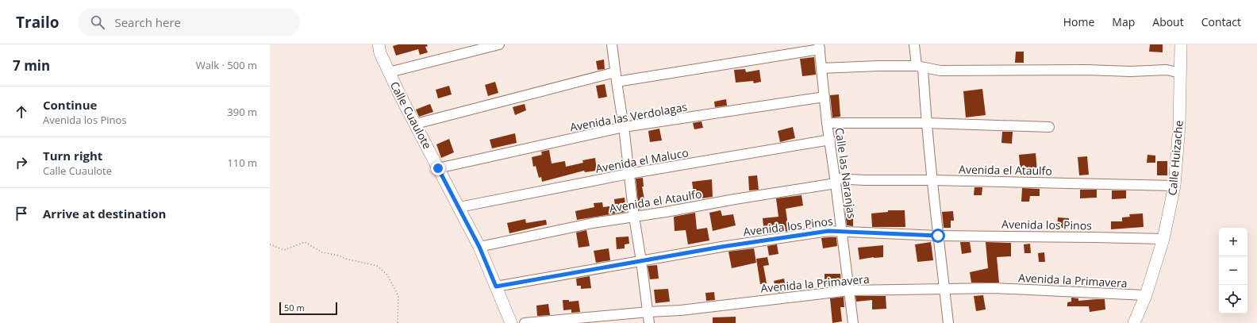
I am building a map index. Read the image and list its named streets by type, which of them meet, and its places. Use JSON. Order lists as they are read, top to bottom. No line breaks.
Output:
{"streets":{"street":["Calle Cuaulote","Avenida las Verdolagas","Calle Huizache","Avenida el Maluco","Avenida el Ataulfo","Calle las Naranjas","Avenida los Pinos","Avenida la Primavera"]},"crossings":[["Calle Cuaulote","Avenida las Verdolagas"],["Calle Cuaulote","Avenida el Maluco"],["Calle Cuaulote","Avenida el Ataulfo"],["Calle Cuaulote","Avenida los Pinos"],["Avenida las Verdolagas","Calle las Naranjas"],["Calle Huizache","Avenida el Ataulfo"],["Calle Huizache","Avenida los Pinos"],["Calle Huizache","Avenida la Primavera"],["Avenida el Maluco","Calle las Naranjas"],["Avenida el Ataulfo","Calle las Naranjas"],["Calle las Naranjas","Avenida los Pinos"],["Calle las Naranjas","Avenida la Primavera"]],"scale_bar":"50 m","page":{"header":"Trailo","search":"Search here","nav":["Home","Map","About","Contact"],"heading":["7 min","Walk · 500 m"],"list":[["Continue","Avenida los Pinos","390 m"],["Turn right","Calle Cuaulote","110 m"],"Arrive at destination"],"map_buttons":["+","−"],"scale":"50 m"}}
